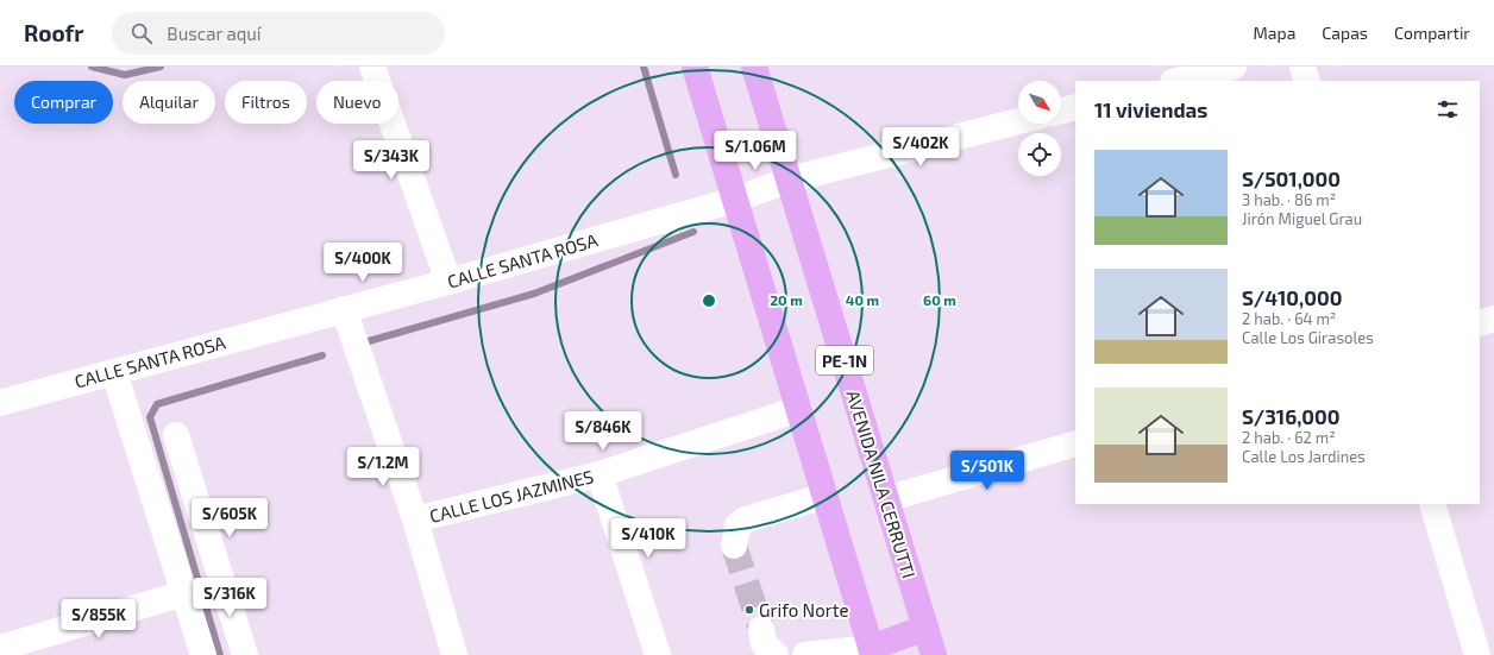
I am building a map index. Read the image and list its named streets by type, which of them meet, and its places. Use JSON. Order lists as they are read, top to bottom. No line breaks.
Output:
{"streets":{"highway":["PE-1N","AVENIDA NILA CERRUTTI"],"street":["CALLE SANTA ROSA","CALLE LOS JAZMINES"]},"crossings":[["CALLE SANTA ROSA","PE-1N"],["CALLE SANTA ROSA","AVENIDA NILA CERRUTTI"],["PE-1N","CALLE LOS JAZMINES"]],"places":["Grifo Norte"],"north":"bottom right","page":{"header":"Roofr","search":"Buscar aquí","nav":["Mapa","Capas","Compartir"],"chip":["Comprar","Alquilar","Filtros","Nuevo"],"heading":"11 viviendas","price":["S/402K","S/1.06M","S/343K","S/400K","S/846K","S/1.2M","S/501K","S/605K","S/410K","S/316K","S/855K"],"list":[{"name":"S/501,000","note":"3 hab. · 86 m² · Jirón Miguel Grau"},{"name":"S/410,000","note":"2 hab. · 64 m² · Calle Los Girasoles"},{"name":"S/316,000","note":"2 hab. · 62 m² · Calle Los Jardines"}]},"rings":["20 m","40 m","60 m"]}
